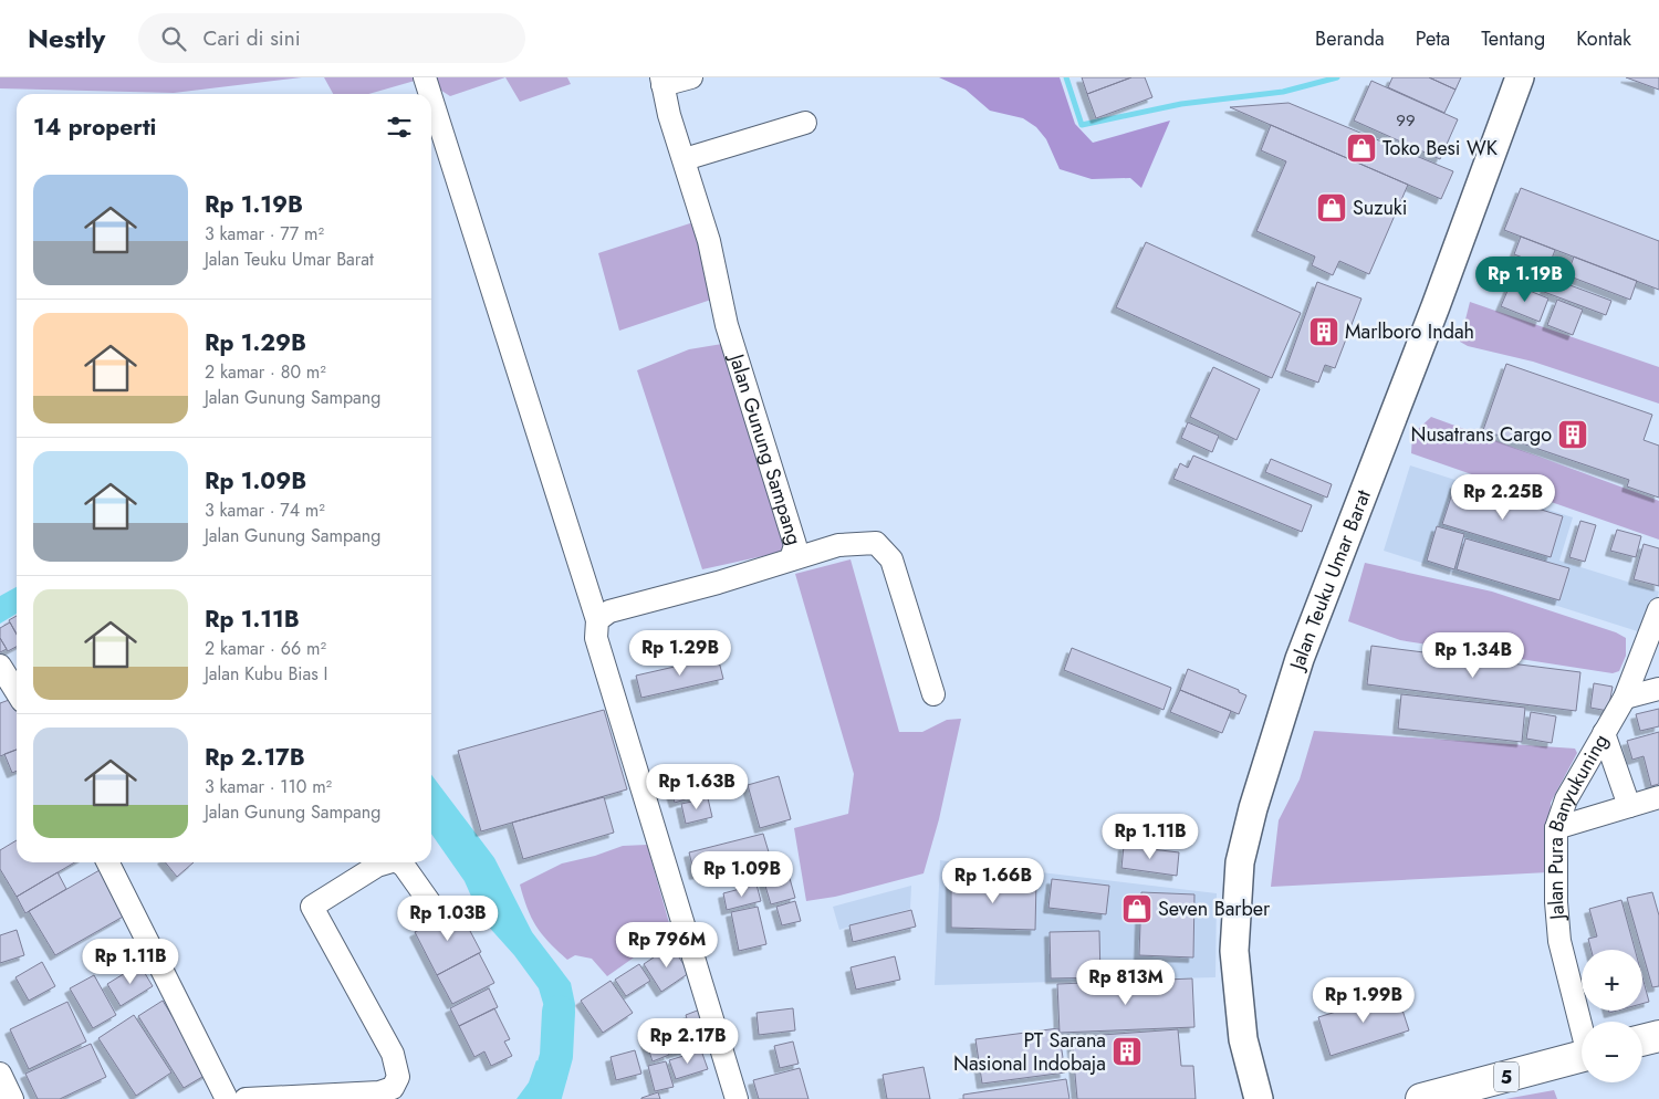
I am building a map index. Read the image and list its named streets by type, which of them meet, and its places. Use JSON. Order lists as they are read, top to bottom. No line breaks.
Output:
{"streets":{"highway":["5"],"main road":["Jalan Teuku Umar Barat"],"street":["Jalan Gunung Sampang","Jalan Pura Banyukuning"]},"places":{"shop":["Toko Besi WK","Suzuki","Seven Barber"],"building":["Marlboro Indah","Nusatrans Cargo","PT Sarana Nasional Indobaja"]},"house_numbers":["99"],"page":{"header":"Nestly","search":"Cari di sini","nav":["Beranda","Peta","Tentang","Kontak"],"heading":"14 properti","list":[{"name":"Rp 1.19B","note":"3 kamar · 77 m² · Jalan Teuku Umar Barat"},{"name":"Rp 1.29B","note":"2 kamar · 80 m² · Jalan Gunung Sampang"},{"name":"Rp 1.09B","note":"3 kamar · 74 m² · Jalan Gunung Sampang"},{"name":"Rp 1.11B","note":"2 kamar · 66 m² · Jalan Kubu Bias I"},{"name":"Rp 2.17B","note":"3 kamar · 110 m² · Jalan Gunung Sampang"}],"price":["Rp 1.19B","Rp 2.25B","Rp 1.29B","Rp 1.34B","Rp 1.63B","Rp 1.11B","Rp 1.09B","Rp 1.66B","Rp 1.03B","Rp 796M","Rp 1.11B","Rp 813M","Rp 1.99B","Rp 2.17B"],"map_buttons":["+","−"]}}
